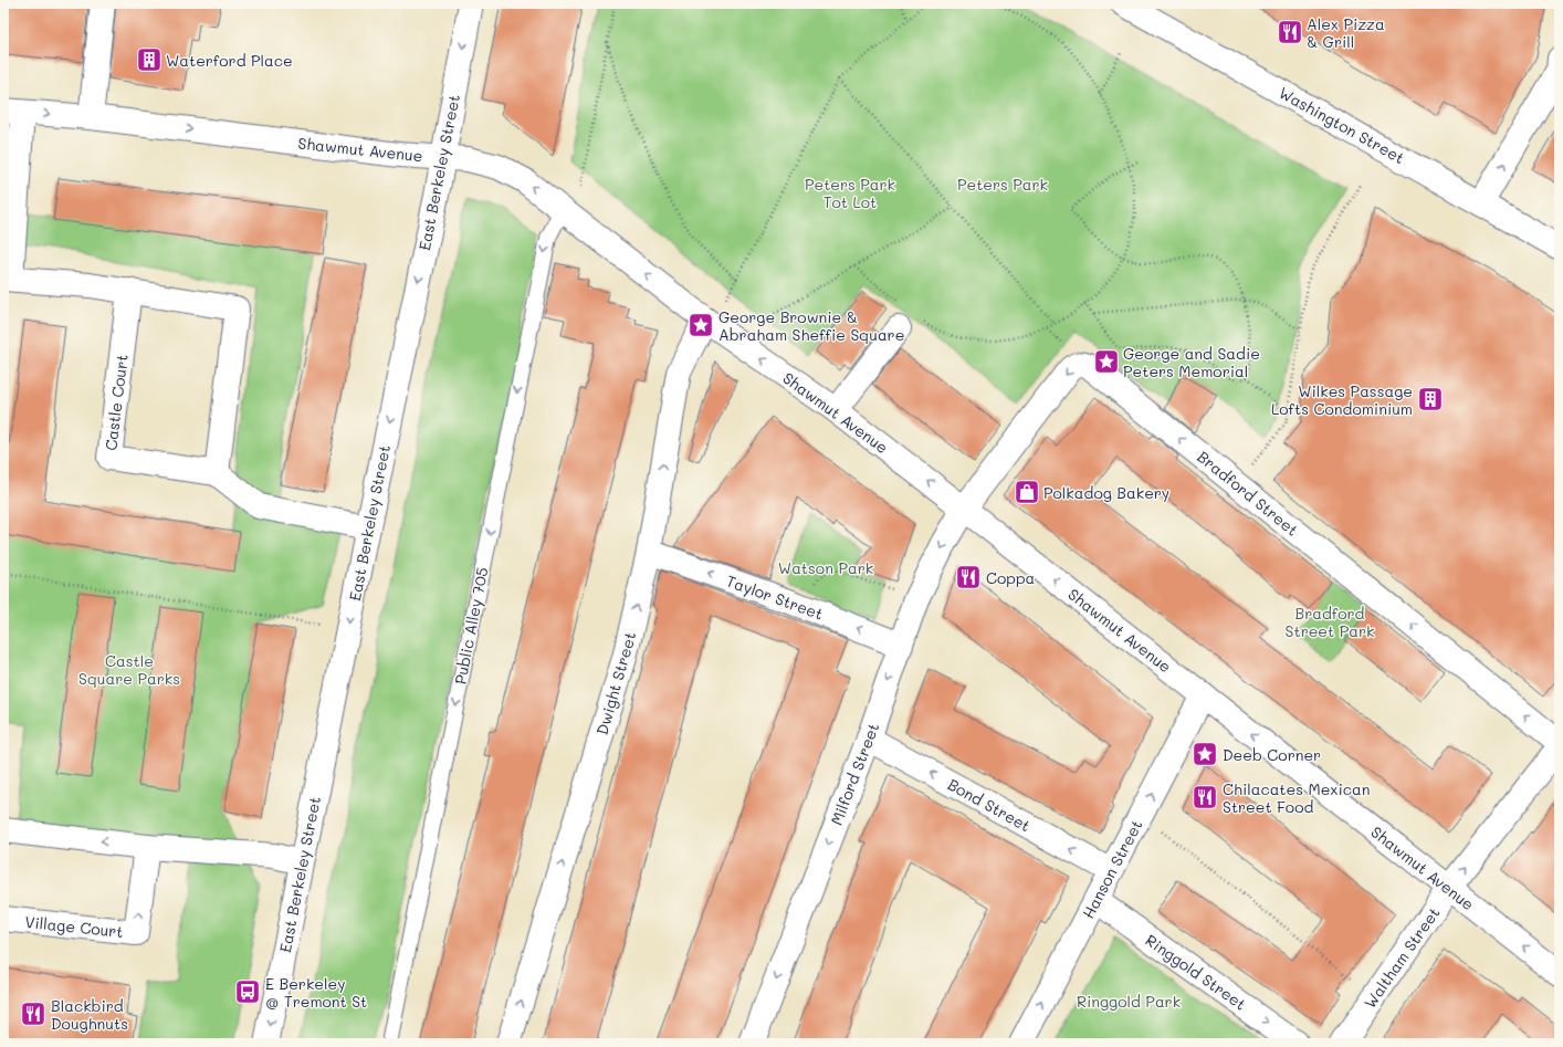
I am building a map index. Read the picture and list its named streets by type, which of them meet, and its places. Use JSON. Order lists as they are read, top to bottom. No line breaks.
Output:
{"streets":{"street":["Washington Street","Shawmut Avenue","East Berkeley Street","Castle Court","Bradford Street","Taylor Street","Dwight Street","Milford Street","Bond Street","Hanson Street","Village Court","Waltham Street","Ringgold Street"],"lane":["Public Alley 705"]},"crossings":[["Shawmut Avenue","East Berkeley Street"],["Shawmut Avenue","Bradford Street"],["Shawmut Avenue","Public Alley 705"],["Shawmut Avenue","Dwight Street"],["Shawmut Avenue","Milford Street"],["Shawmut Avenue","Hanson Street"],["Shawmut Avenue","Waltham Street"],["Bradford Street","Milford Street"],["Bradford Street","Waltham Street"],["Taylor Street","Dwight Street"],["Taylor Street","Milford Street"],["Milford Street","Bond Street"],["Bond Street","Hanson Street"],["Hanson Street","Ringgold Street"]],"one_way":["East Berkeley Street","Bradford Street","Taylor Street","Public Alley 705","Dwight Street","Milford Street","Bond Street","Hanson Street","Waltham Street","Ringgold Street"],"parks":["Peters Park Tot Lot","Peters Park","Watson Park","Bradford Street Park","Castle Square Parks","Ringgold Park"],"places":{"restaurant":["Alex Pizza & Grill","Coppa","Chilacates Mexican Street Food","Blackbird Doughnuts"],"building":["Waterford Place","Wilkes Passage Lofts Condominium"],"place":["George Brownie & Abraham Sheffie Square","George and Sadie Peters Memorial","Deeb Corner"],"shop":["Polkadog Bakery"],"bus stop":["E Berkeley @ Tremont St"]}}
